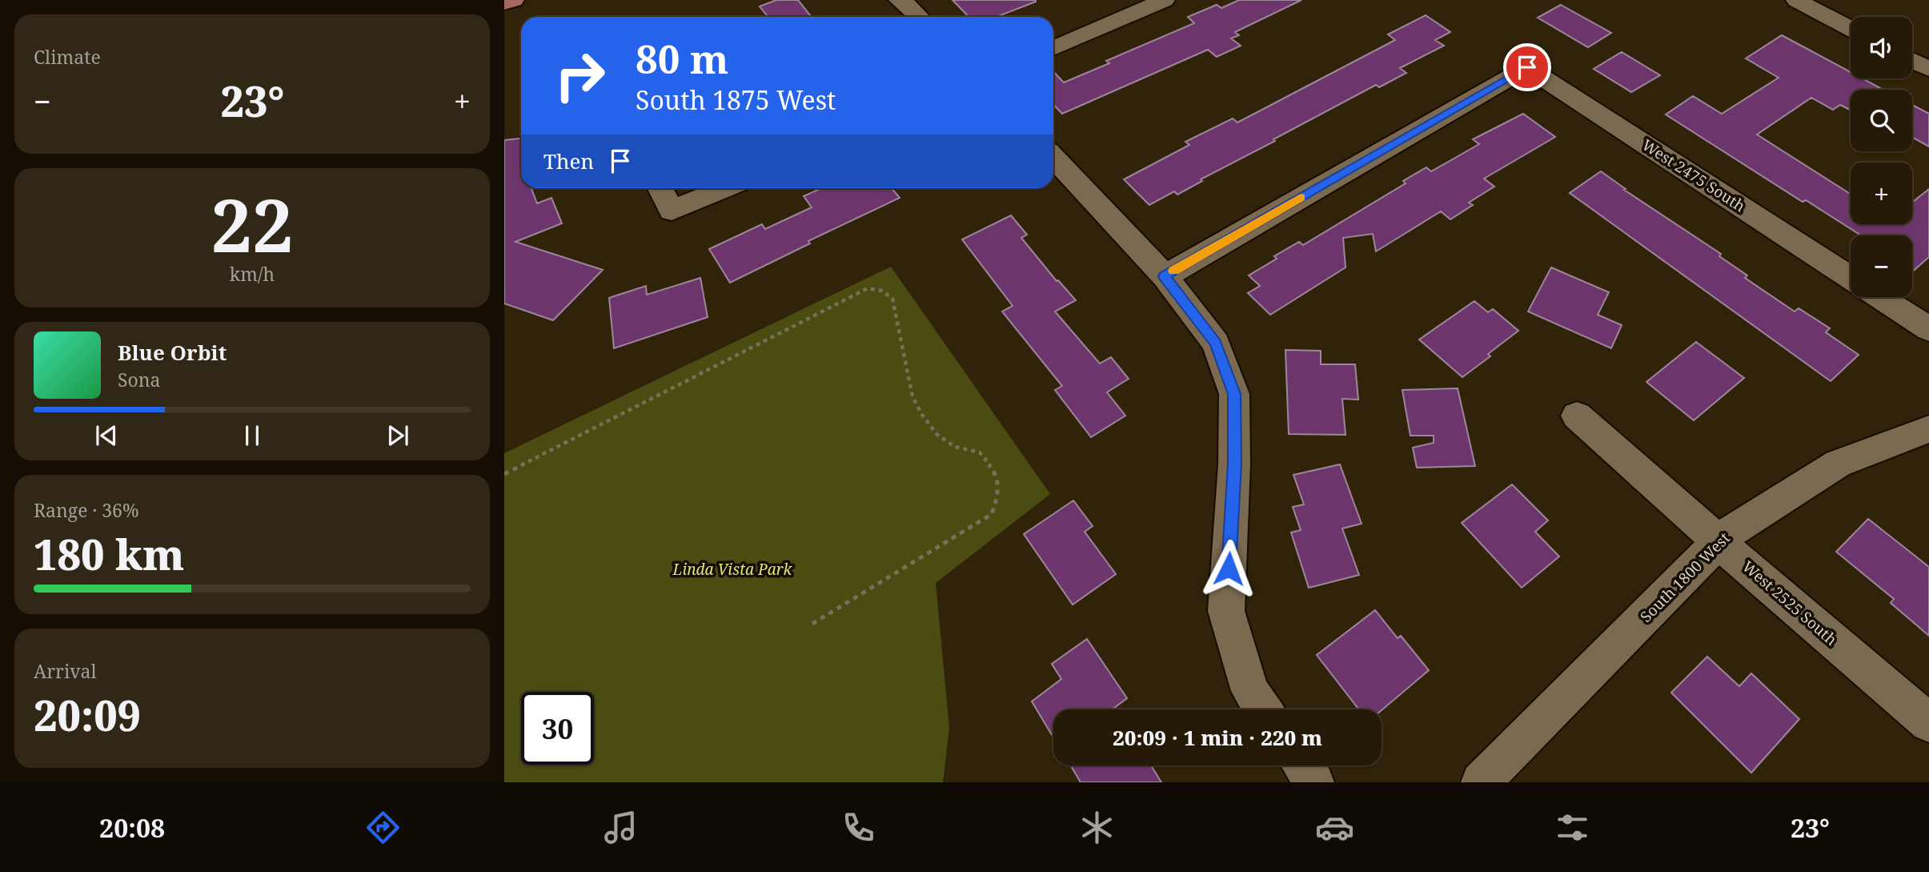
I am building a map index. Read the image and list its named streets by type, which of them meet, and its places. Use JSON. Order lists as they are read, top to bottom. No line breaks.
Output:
{"streets":{"street":["West 2475 South","South 1800 West","West 2525 South"]},"crossings":[["South 1800 West","West 2525 South"]],"parks":["Linda Vista Park"],"page":{"tile":["Climate",["22","km/h"],["Range · 36%","180 km"],["Arrival","20:09"]],"map_buttons":["+","−"],"turn":["80 m","South 1875 West"],"heat":["−","23°","+"],"then":"Then","song":["Blue Orbit","Sona"],"limit":"30","trip":"20:09 · 1 min · 220 m","tabs":["20:08","23°"]}}
